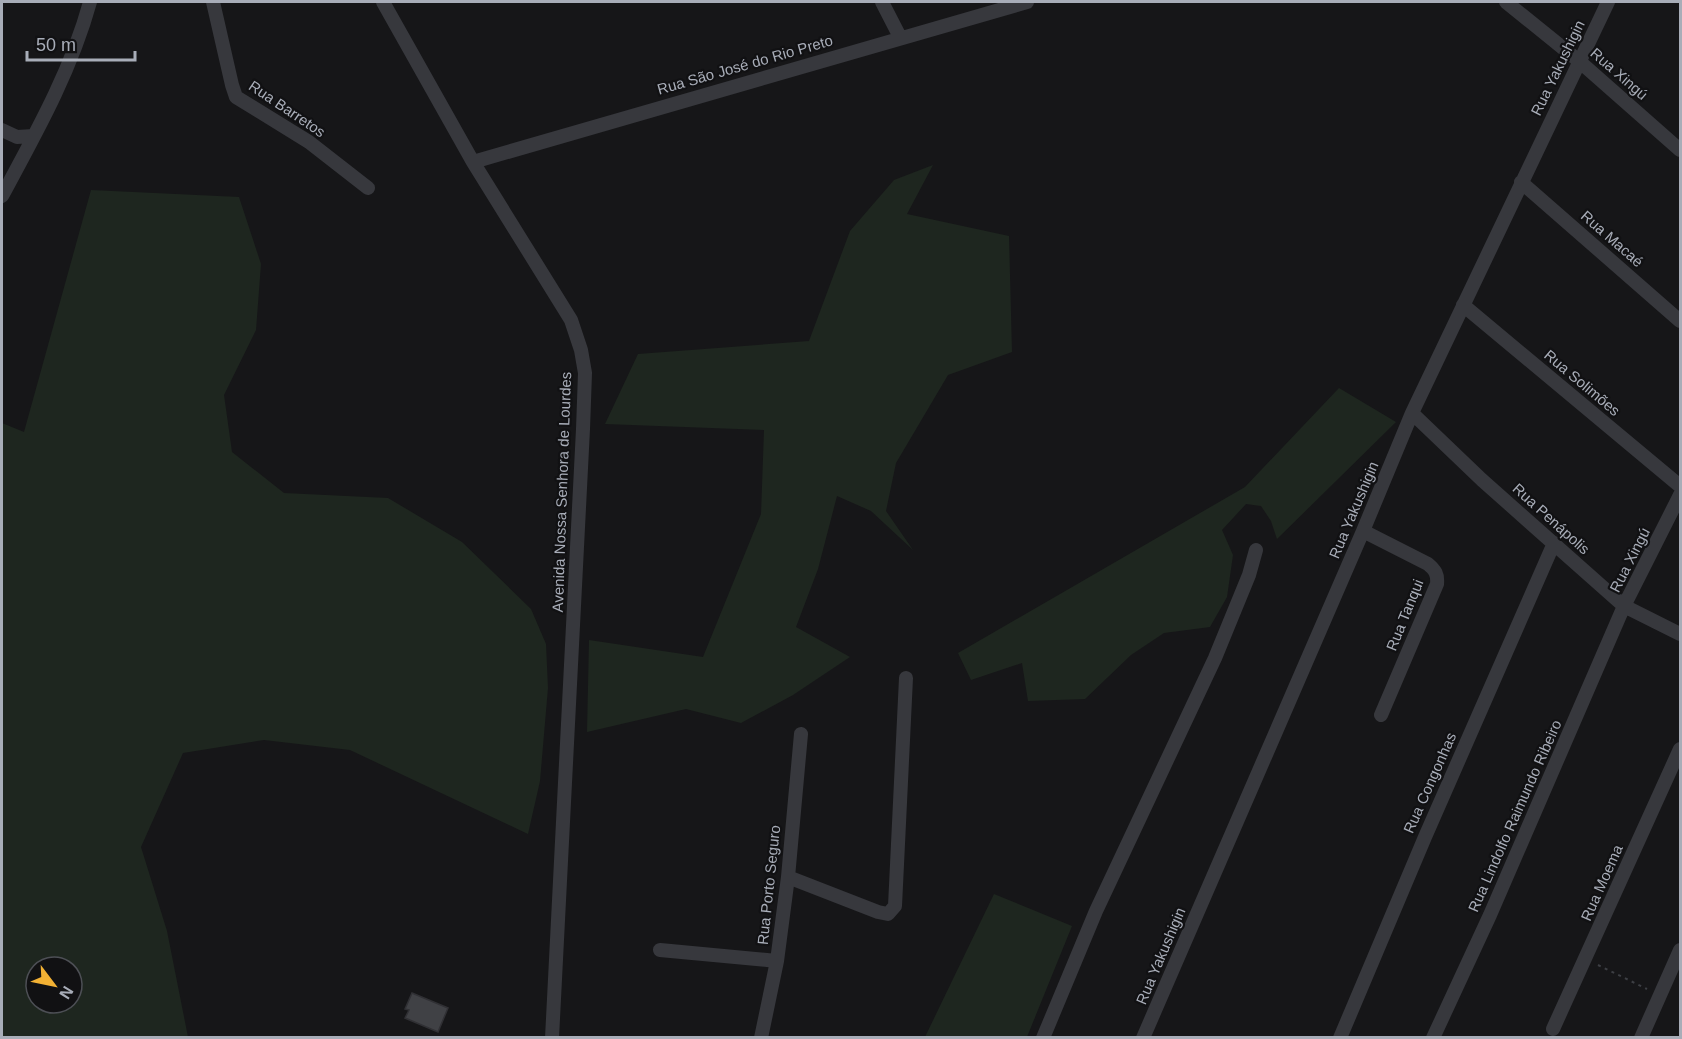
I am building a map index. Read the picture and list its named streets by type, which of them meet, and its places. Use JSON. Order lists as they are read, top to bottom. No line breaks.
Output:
{"streets":{"street":["Rua São José do Rio Preto","Rua Yakushigin","Rua Xingú","Rua Barretos","Rua Macaé","Rua Solimões","Avenida Nossa Senhora de Lourdes","Rua Penápolis","Rua Tanqui","Rua Congonhas","Rua Lindolfo Raimundo Ribeiro","Rua Moema","Rua Porto Seguro"]},"crossings":[["Rua São José do Rio Preto","Avenida Nossa Senhora de Lourdes"],["Rua Yakushigin","Rua Xingú"],["Rua Yakushigin","Rua Macaé"],["Rua Yakushigin","Rua Solimões"],["Rua Yakushigin","Rua Penápolis"],["Rua Yakushigin","Rua Tanqui"],["Rua Xingú","Rua Penápolis"],["Rua Xingú","Rua Lindolfo Raimundo Ribeiro"],["Rua Penápolis","Rua Congonhas"],["Rua Penápolis","Rua Lindolfo Raimundo Ribeiro"]],"scale_bar":"50 m","north":"bottom right"}
